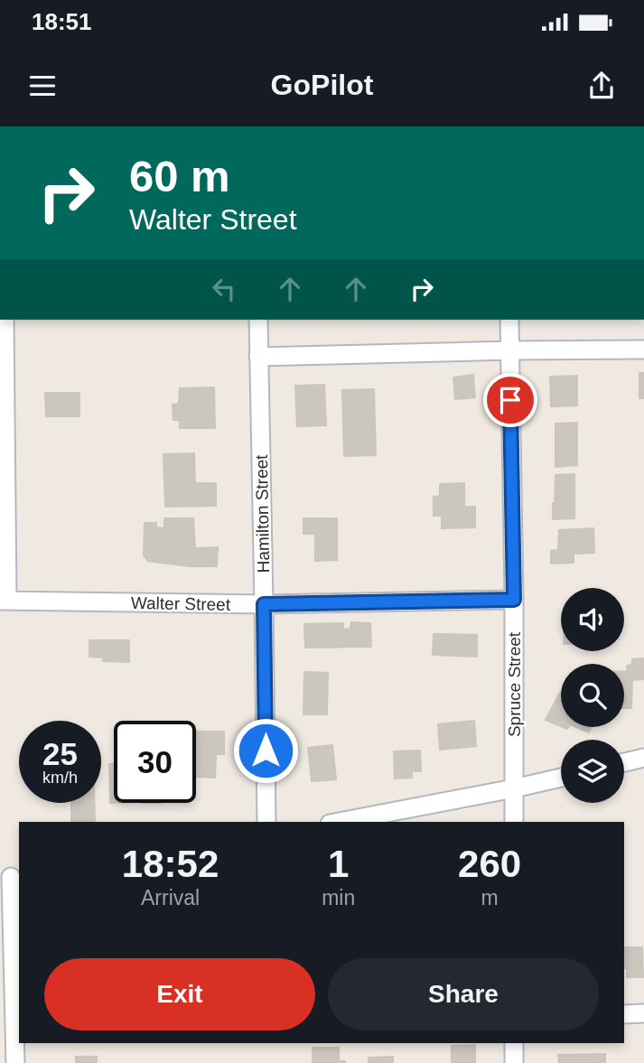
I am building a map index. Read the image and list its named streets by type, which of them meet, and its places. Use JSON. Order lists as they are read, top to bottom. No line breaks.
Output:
{"streets":{"street":["Hamilton Street","Walter Street","Spruce Street"]},"crossings":[["Hamilton Street","Walter Street"],["Walter Street","Spruce Street"]],"page":{"status":"18:51","header":"GoPilot","turn":["60 m","Walter Street"],"speed":"25 km/h","limit":"30","eta":["18:52","Arrival","1","min","260","m"],"buttons":["Exit","Share"]}}
